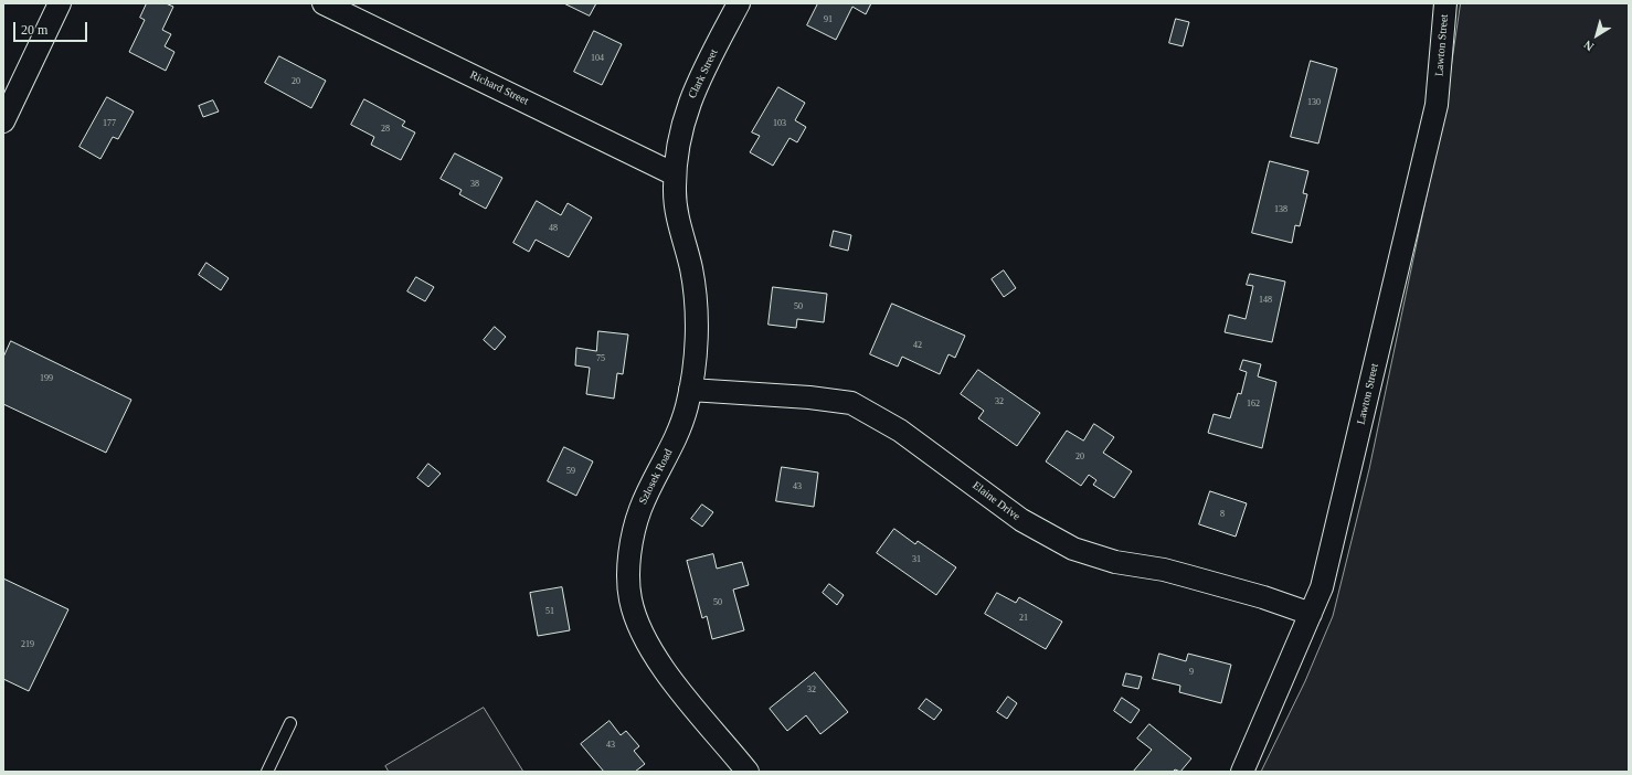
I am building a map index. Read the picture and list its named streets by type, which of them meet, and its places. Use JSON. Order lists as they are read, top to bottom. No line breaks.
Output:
{"streets":{"street":["Lawton Street","Clark Street","Richard Street","Szlosek Road","Elaine Drive"]},"crossings":[["Lawton Street","Elaine Drive"],["Clark Street","Richard Street"],["Clark Street","Szlosek Road"],["Richard Street","Szlosek Road"],["Szlosek Road","Elaine Drive"]],"house_numbers":["91","104","20","130","177","103","28","38","138","48","148","50","42","75","199","32","162","20","59","43","8","31","50","51","21","219","9","32","43"],"scale_bar":"20 m","north":"bottom left"}
